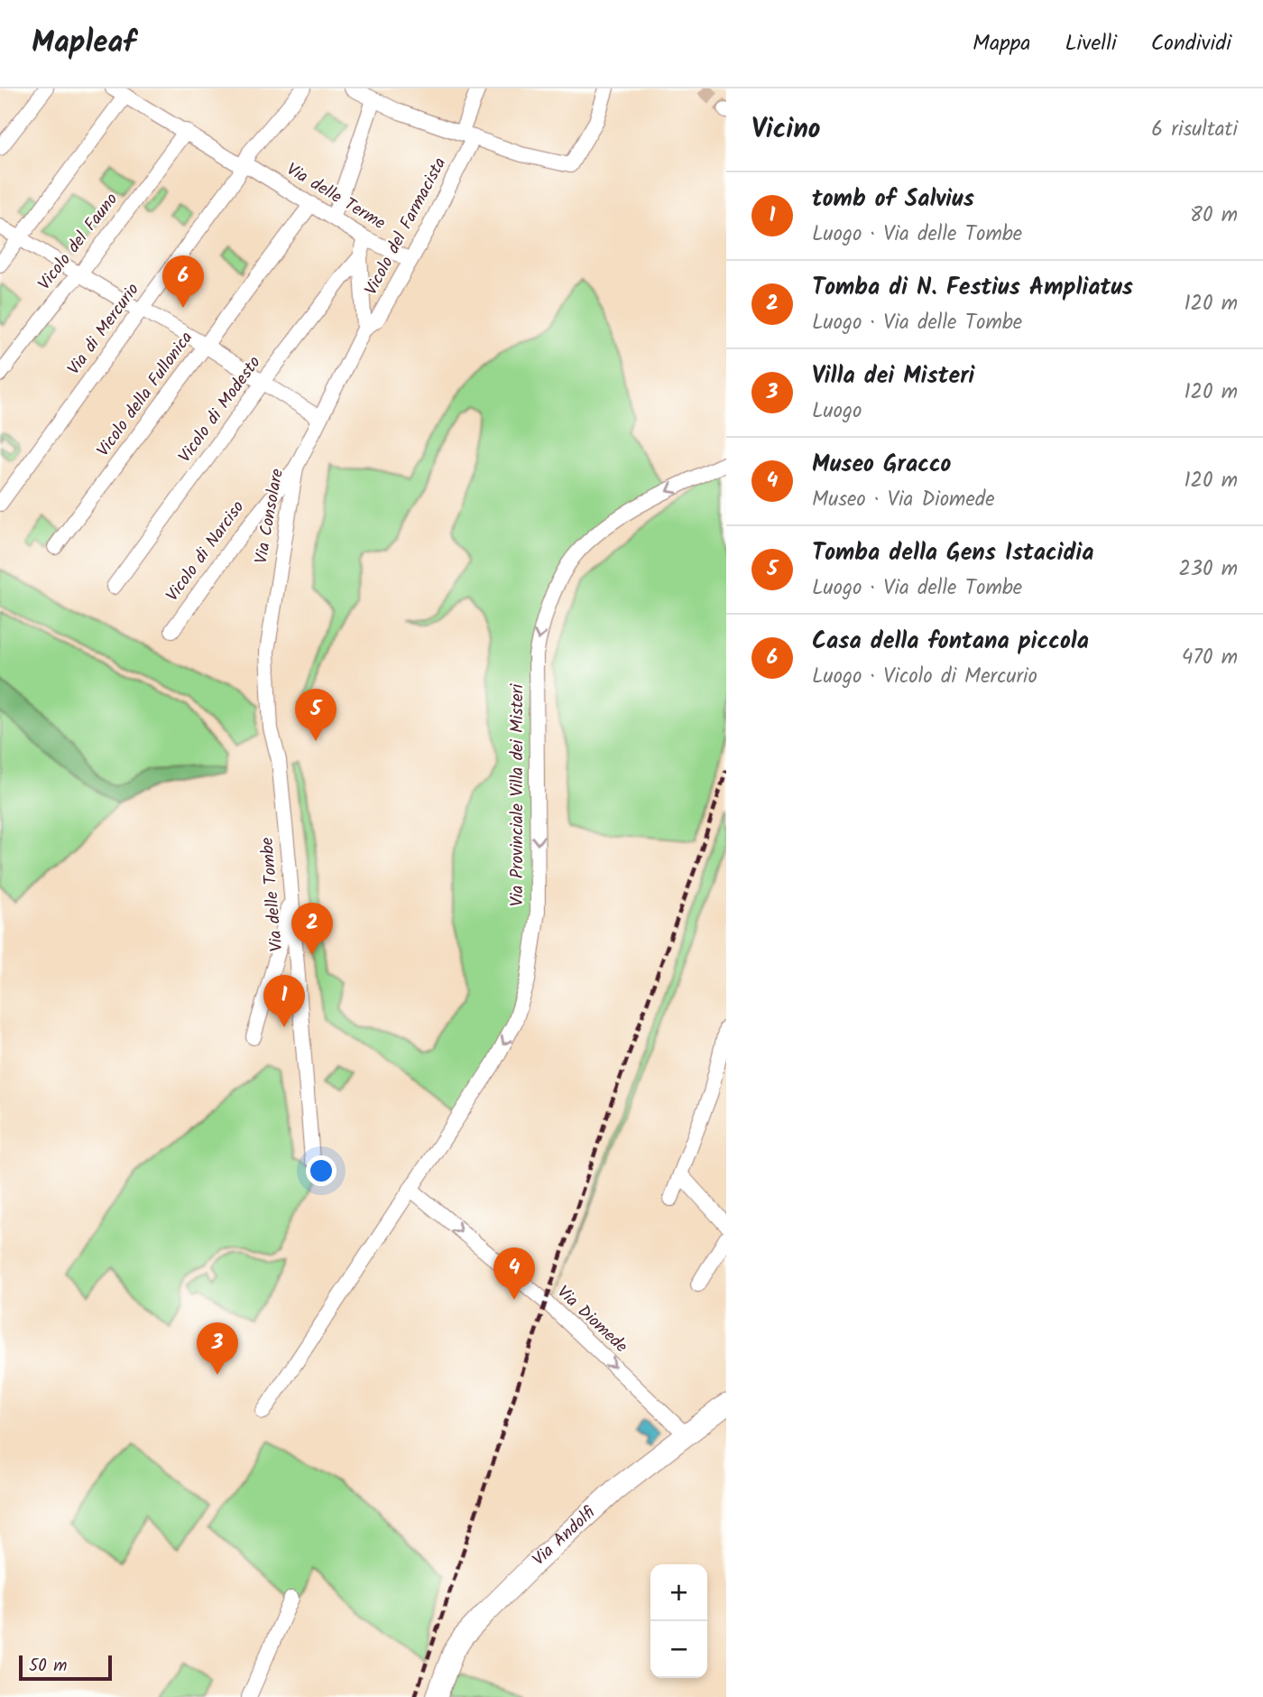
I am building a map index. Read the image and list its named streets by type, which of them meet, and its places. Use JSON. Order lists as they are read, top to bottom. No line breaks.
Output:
{"streets":{"street":["Via delle Terme","Vicolo del Farmacista","Vicolo del Fauno","Via di Mercurio","Vicolo della Fullonica","Vicolo di Modesto","Via Consolare","Vicolo di Narciso","Via Provinciale Villa dei Misteri","Via delle Tombe","Via Diomede","Via Andolfi"]},"crossings":[["Via delle Terme","Vicolo del Farmacista"],["Via delle Terme","Vicolo del Fauno"],["Via delle Terme","Via di Mercurio"],["Via delle Terme","Vicolo della Fullonica"],["Vicolo del Farmacista","Via Consolare"],["Via Consolare","Vicolo di Narciso"],["Via Consolare","Via delle Tombe"],["Via Provinciale Villa dei Misteri","Via Diomede"],["Via Diomede","Via Andolfi"]],"one_way":["Via Provinciale Villa dei Misteri","Via Diomede"],"scale_bar":"50 m","page":{"header":"Mapleaf","nav":["Mappa","Livelli","Condividi"],"heading":["Vicino","6 risultati"],"list":[{"mark":"1","name":"tomb of Salvius","note":"Luogo · Via delle Tombe","value":"80 m"},{"mark":"2","name":"Tomba di N. Festius Ampliatus","note":"Luogo · Via delle Tombe","value":"120 m"},{"mark":"3","name":"Villa dei Misteri","note":"Luogo","value":"120 m"},{"mark":"4","name":"Museo Gracco","note":"Museo · Via Diomede","value":"120 m"},{"mark":"5","name":"Tomba della Gens Istacidia","note":"Luogo · Via delle Tombe","value":"230 m"},{"mark":"6","name":"Casa della fontana piccola","note":"Luogo · Vicolo di Mercurio","value":"470 m"}],"pins":["6","5","2","1","4","3"],"map_buttons":["+","−"],"scale":"50 m"}}
